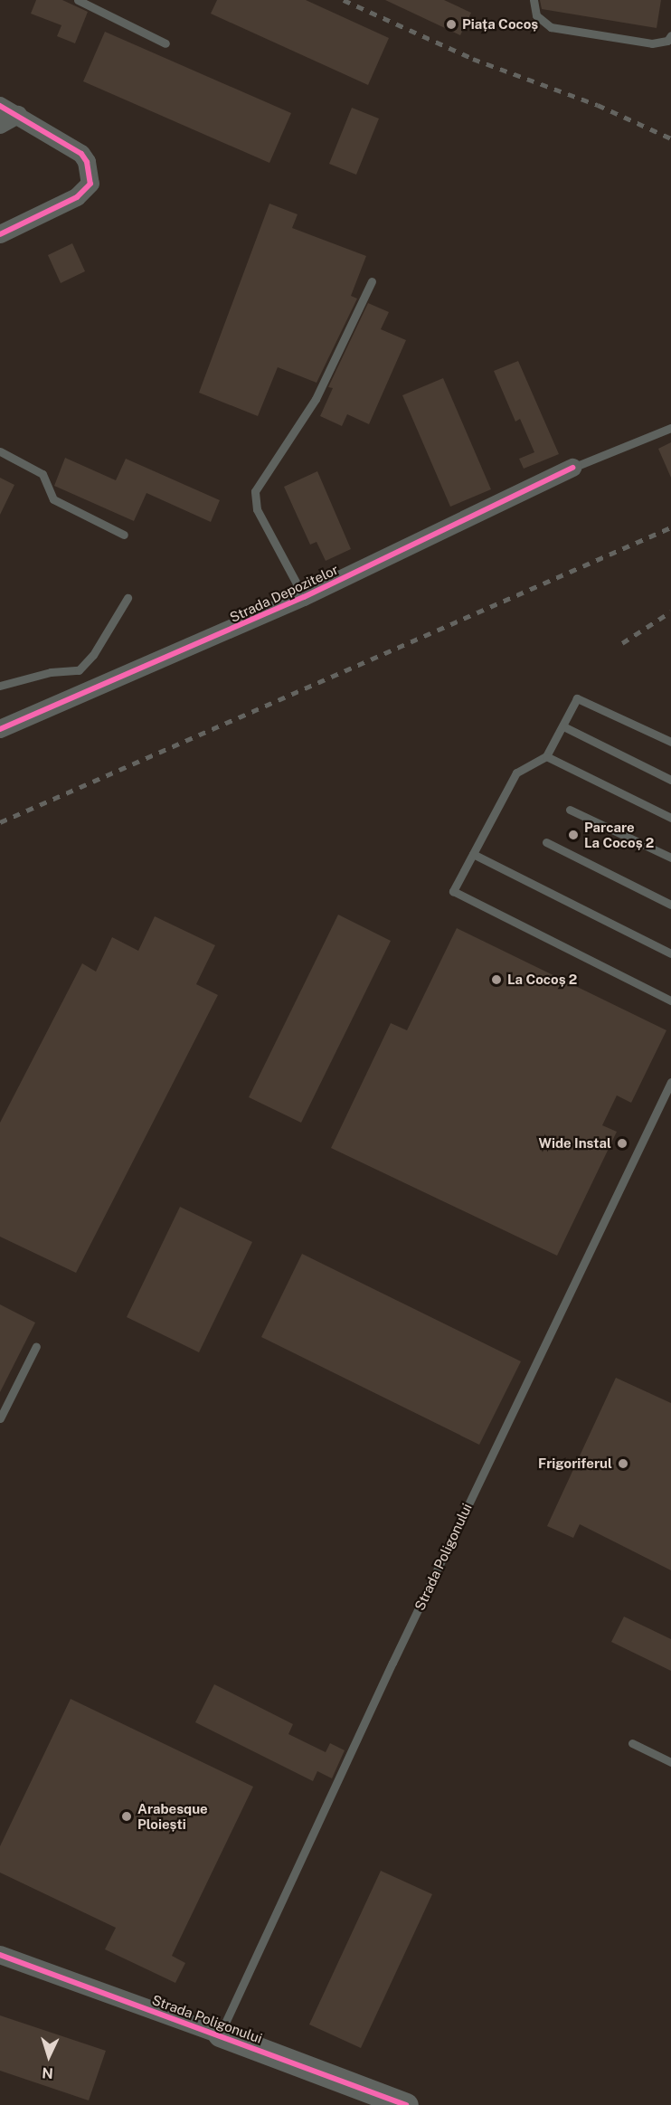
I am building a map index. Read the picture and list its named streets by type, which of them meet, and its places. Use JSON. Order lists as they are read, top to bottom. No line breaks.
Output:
{"streets":{"street":["Strada Depozitelor","Strada Poligonului"]},"places":["Piața Cocoș","Parcare La Cocoș 2","La Cocoș 2","Wide Instal","Frigoriferul","Arabesque Ploiești"],"north":"bottom"}
